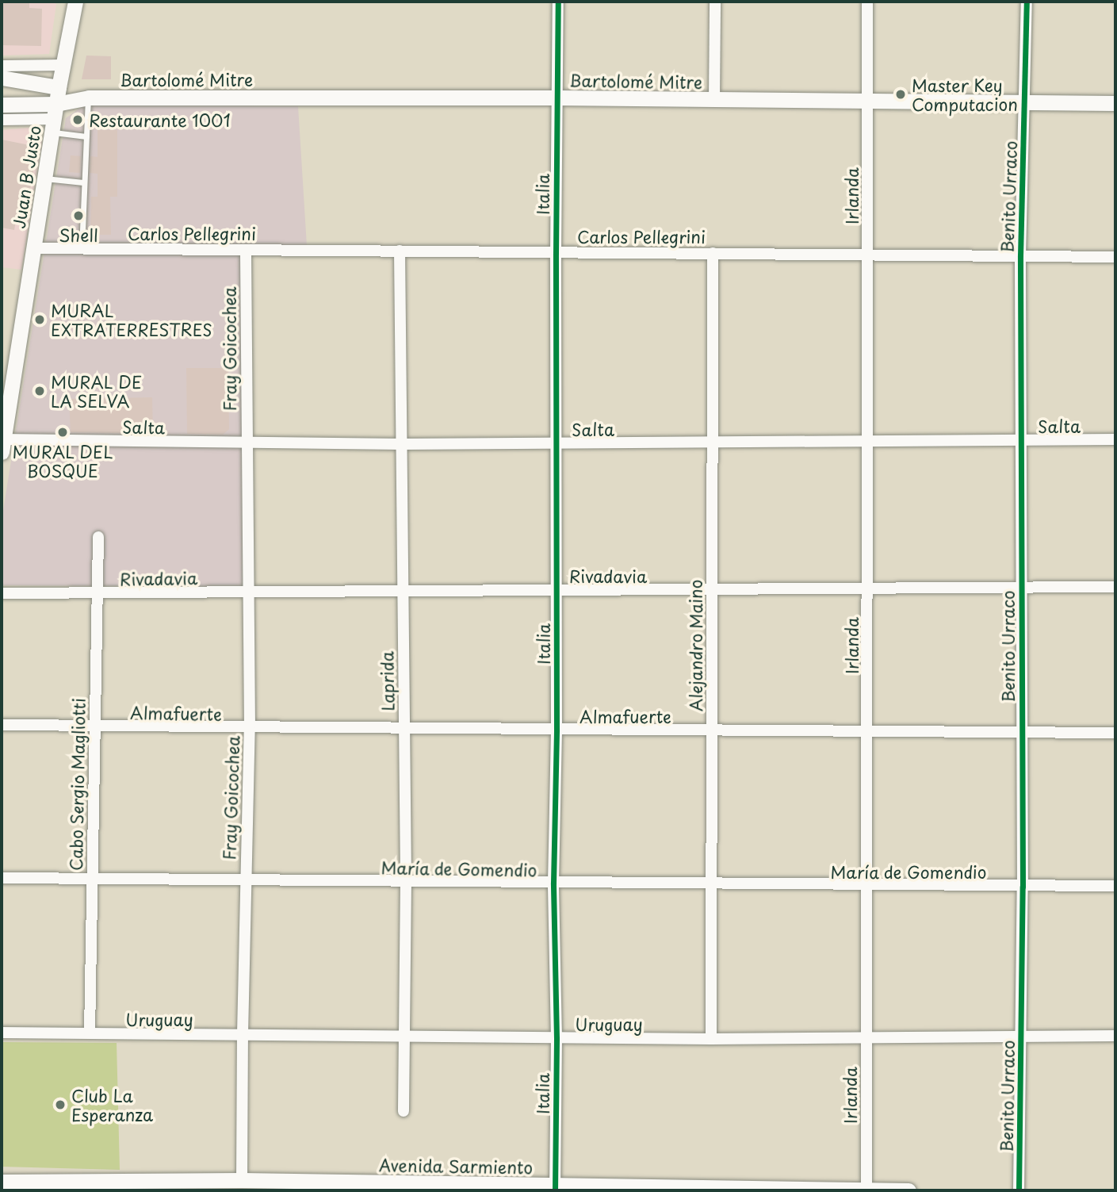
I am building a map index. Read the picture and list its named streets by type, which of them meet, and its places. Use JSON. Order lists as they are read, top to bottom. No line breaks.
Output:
{"streets":{"main road":["Bartolomé Mitre","Juan B Justo","Avenida Sarmiento"],"street":["Italia","Irlanda","Benito Urraco","Carlos Pellegrini","Fray Goicochea","Salta","Rivadavia","Alejandro Maino","Laprida","Almafuerte","Cabo Sergio Magliotti","María de Gomendio","Uruguay"]},"crossings":[["Bartolomé Mitre","Juan B Justo"],["Bartolomé Mitre","Italia"],["Bartolomé Mitre","Irlanda"],["Bartolomé Mitre","Benito Urraco"],["Juan B Justo","Carlos Pellegrini"],["Juan B Justo","Salta"],["Italia","Carlos Pellegrini"],["Italia","Salta"],["Italia","Rivadavia"],["Italia","Almafuerte"],["Italia","María de Gomendio"],["Italia","Uruguay"],["Italia","Avenida Sarmiento"],["Irlanda","Carlos Pellegrini"],["Irlanda","Salta"],["Irlanda","Rivadavia"],["Irlanda","Almafuerte"],["Irlanda","María de Gomendio"],["Irlanda","Uruguay"],["Irlanda","Avenida Sarmiento"],["Benito Urraco","Carlos Pellegrini"],["Benito Urraco","Salta"],["Benito Urraco","Rivadavia"],["Benito Urraco","Almafuerte"],["Benito Urraco","María de Gomendio"],["Benito Urraco","Uruguay"],["Carlos Pellegrini","Fray Goicochea"],["Carlos Pellegrini","Alejandro Maino"],["Carlos Pellegrini","Laprida"],["Fray Goicochea","Salta"],["Fray Goicochea","Rivadavia"],["Fray Goicochea","Almafuerte"],["Fray Goicochea","María de Gomendio"],["Fray Goicochea","Uruguay"],["Fray Goicochea","Avenida Sarmiento"],["Salta","Alejandro Maino"],["Salta","Laprida"],["Rivadavia","Alejandro Maino"],["Rivadavia","Laprida"],["Rivadavia","Cabo Sergio Magliotti"],["Alejandro Maino","Almafuerte"],["Alejandro Maino","María de Gomendio"],["Alejandro Maino","Uruguay"],["Laprida","Almafuerte"],["Laprida","María de Gomendio"],["Laprida","Uruguay"],["Almafuerte","Cabo Sergio Magliotti"],["Cabo Sergio Magliotti","María de Gomendio"],["Cabo Sergio Magliotti","Uruguay"]],"places":["Master Key Computacion","Restaurante 1001","Shell","MURAL EXTRATERRESTRES","MURAL DE LA SELVA","MURAL DEL BOSQUE","Club La Esperanza"]}
